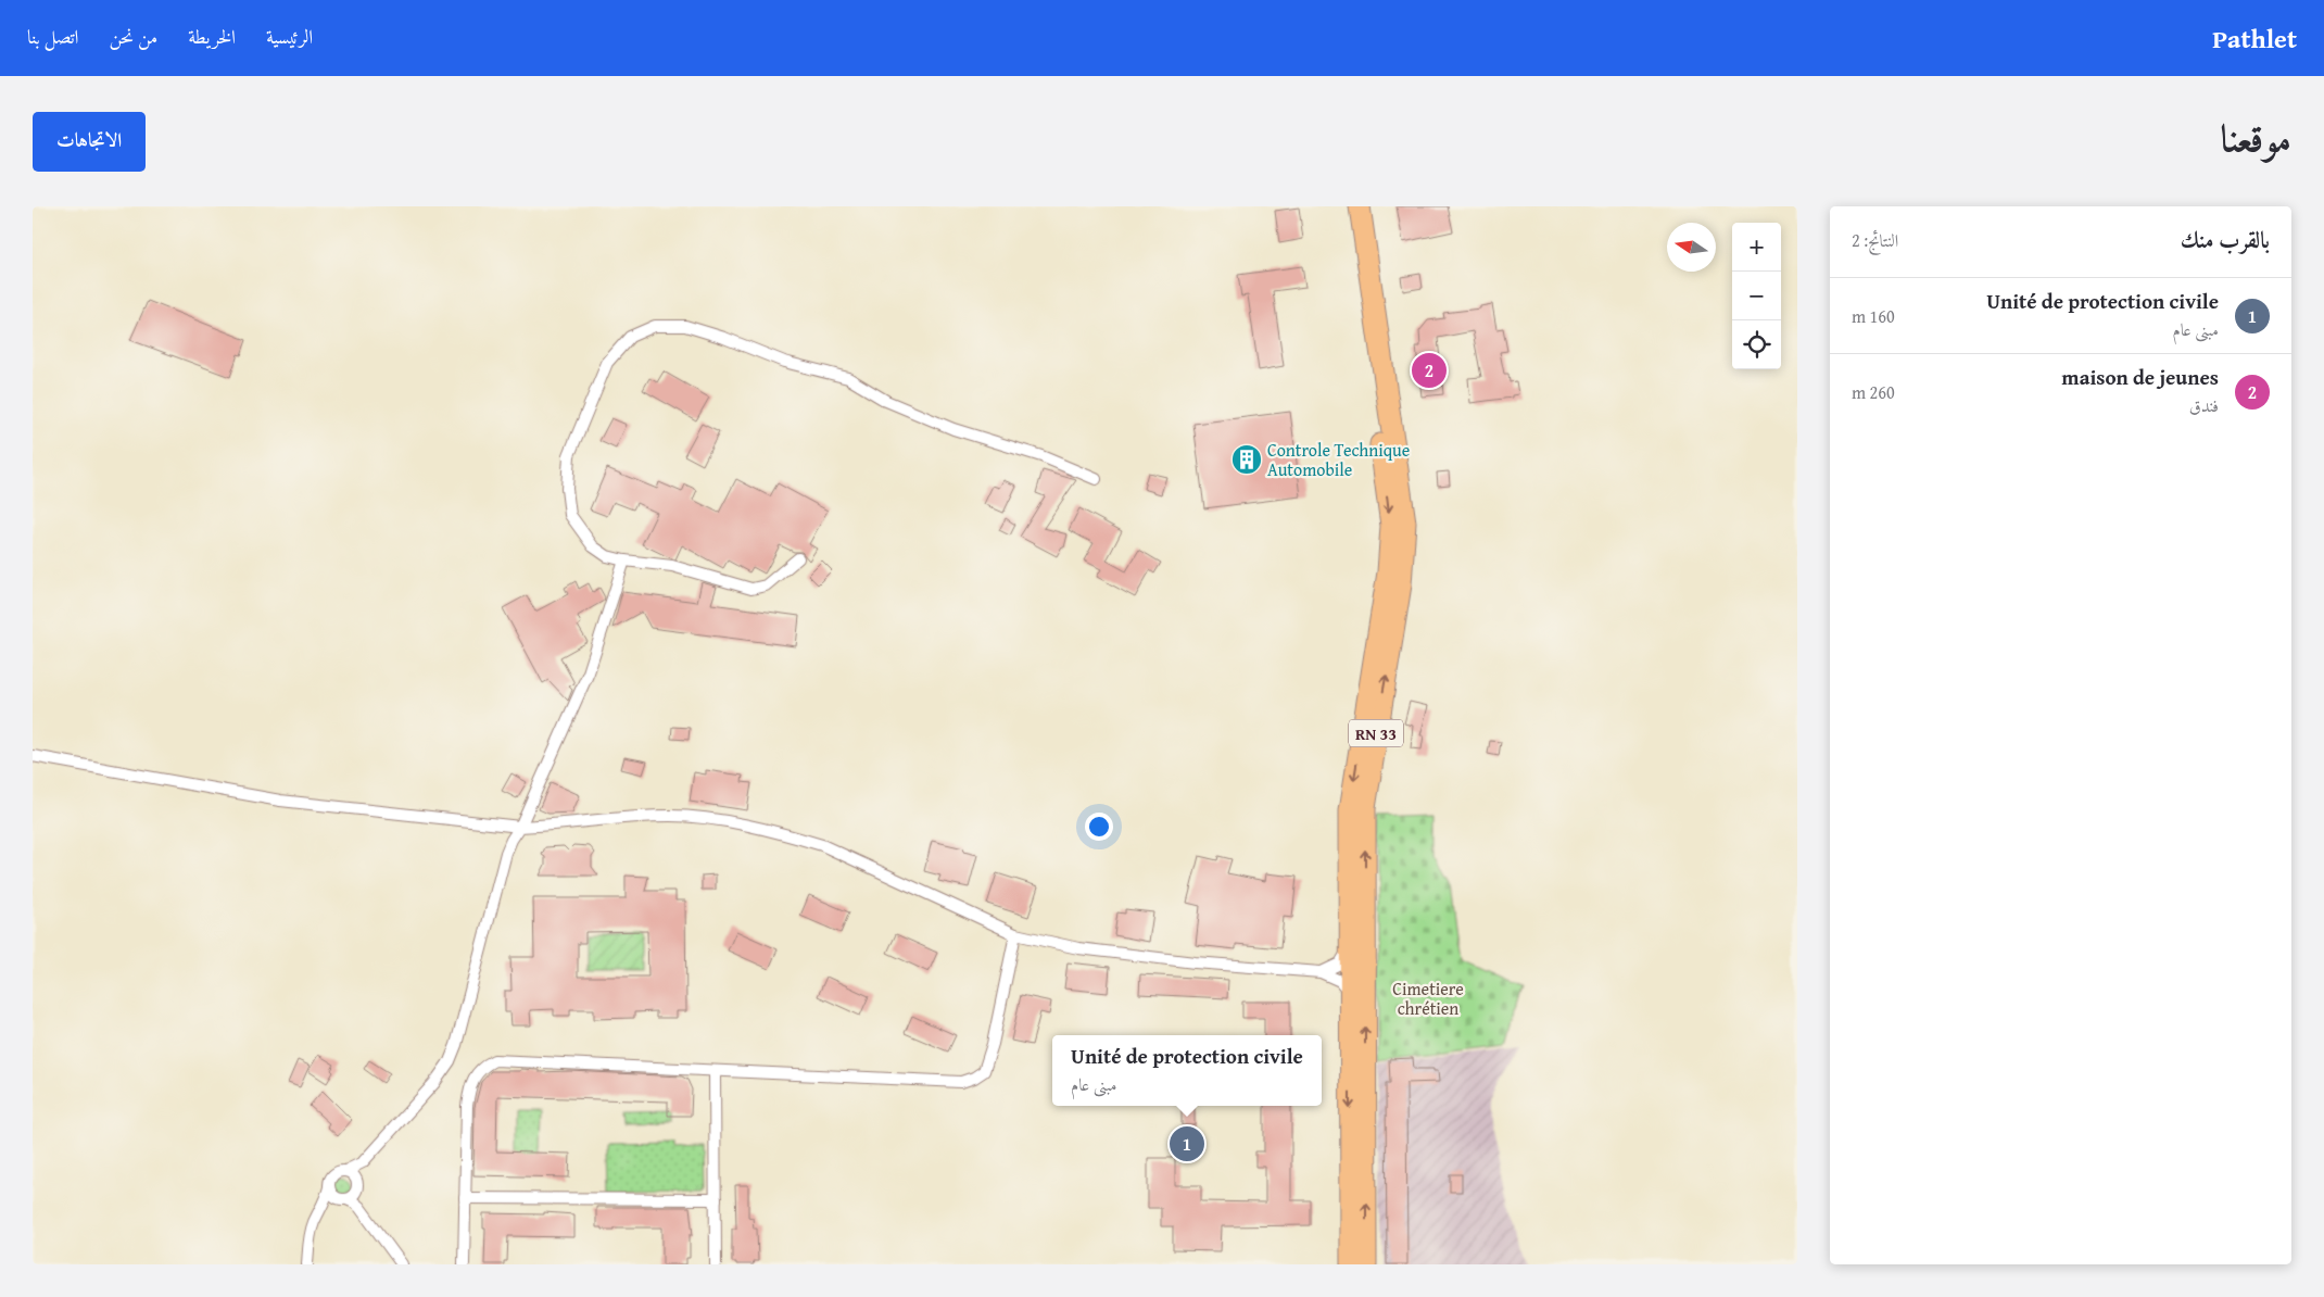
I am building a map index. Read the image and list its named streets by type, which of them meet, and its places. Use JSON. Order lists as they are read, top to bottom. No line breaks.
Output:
{"streets":{"highway":["RN 33"]},"parks":["Cimetiere chrétien"],"places":{"building":["Controle Technique Automobile"]},"north":"left","page":{"header":"Pathlet","nav":["الرئيسية","الخريطة","من نحن","اتصل بنا"],"title":"موقعنا","buttons":"الاتجاهات","heading":["بالقرب منك","النتائج: 2"],"map_buttons":["+","−"],"list":[{"mark":"1","name":"Unité de protection civile","note":"مبنى عام","value":"160 m"},{"mark":"2","name":"maison de jeunes","note":"فندق","value":"260 m"}],"pins":["2","1"],"popup":["Unité de protection civile","مبنى عام"]}}
